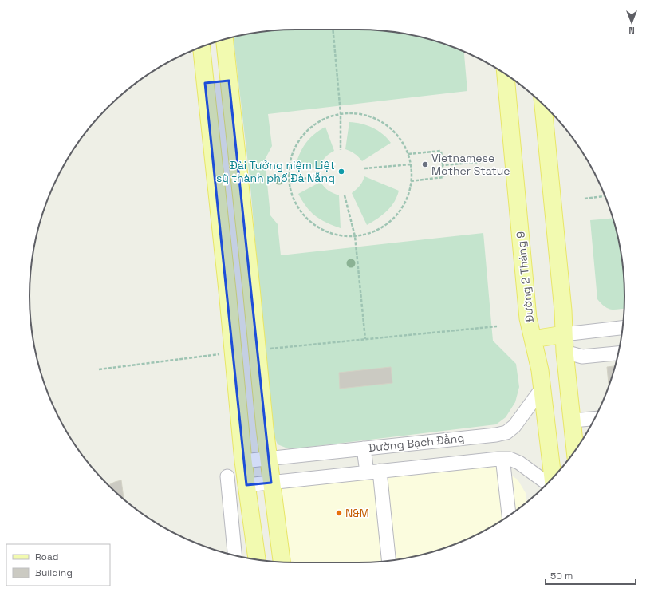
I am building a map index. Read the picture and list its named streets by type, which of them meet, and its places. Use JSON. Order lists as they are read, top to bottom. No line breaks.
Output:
{"streets":{"main road":["Đường 2 Tháng 9"],"street":["Đường Bạch Đằng"]},"crossings":[["Đường 2 Tháng 9","Đường Bạch Đằng"]],"places":["Vietnamese Mother Statue","Đài Tưởng niệm Liệt sỹ thành phố Đà Nẵng","N&M"],"legend":["Road","Building"],"scale_bar":"50 m","north":"bottom"}
